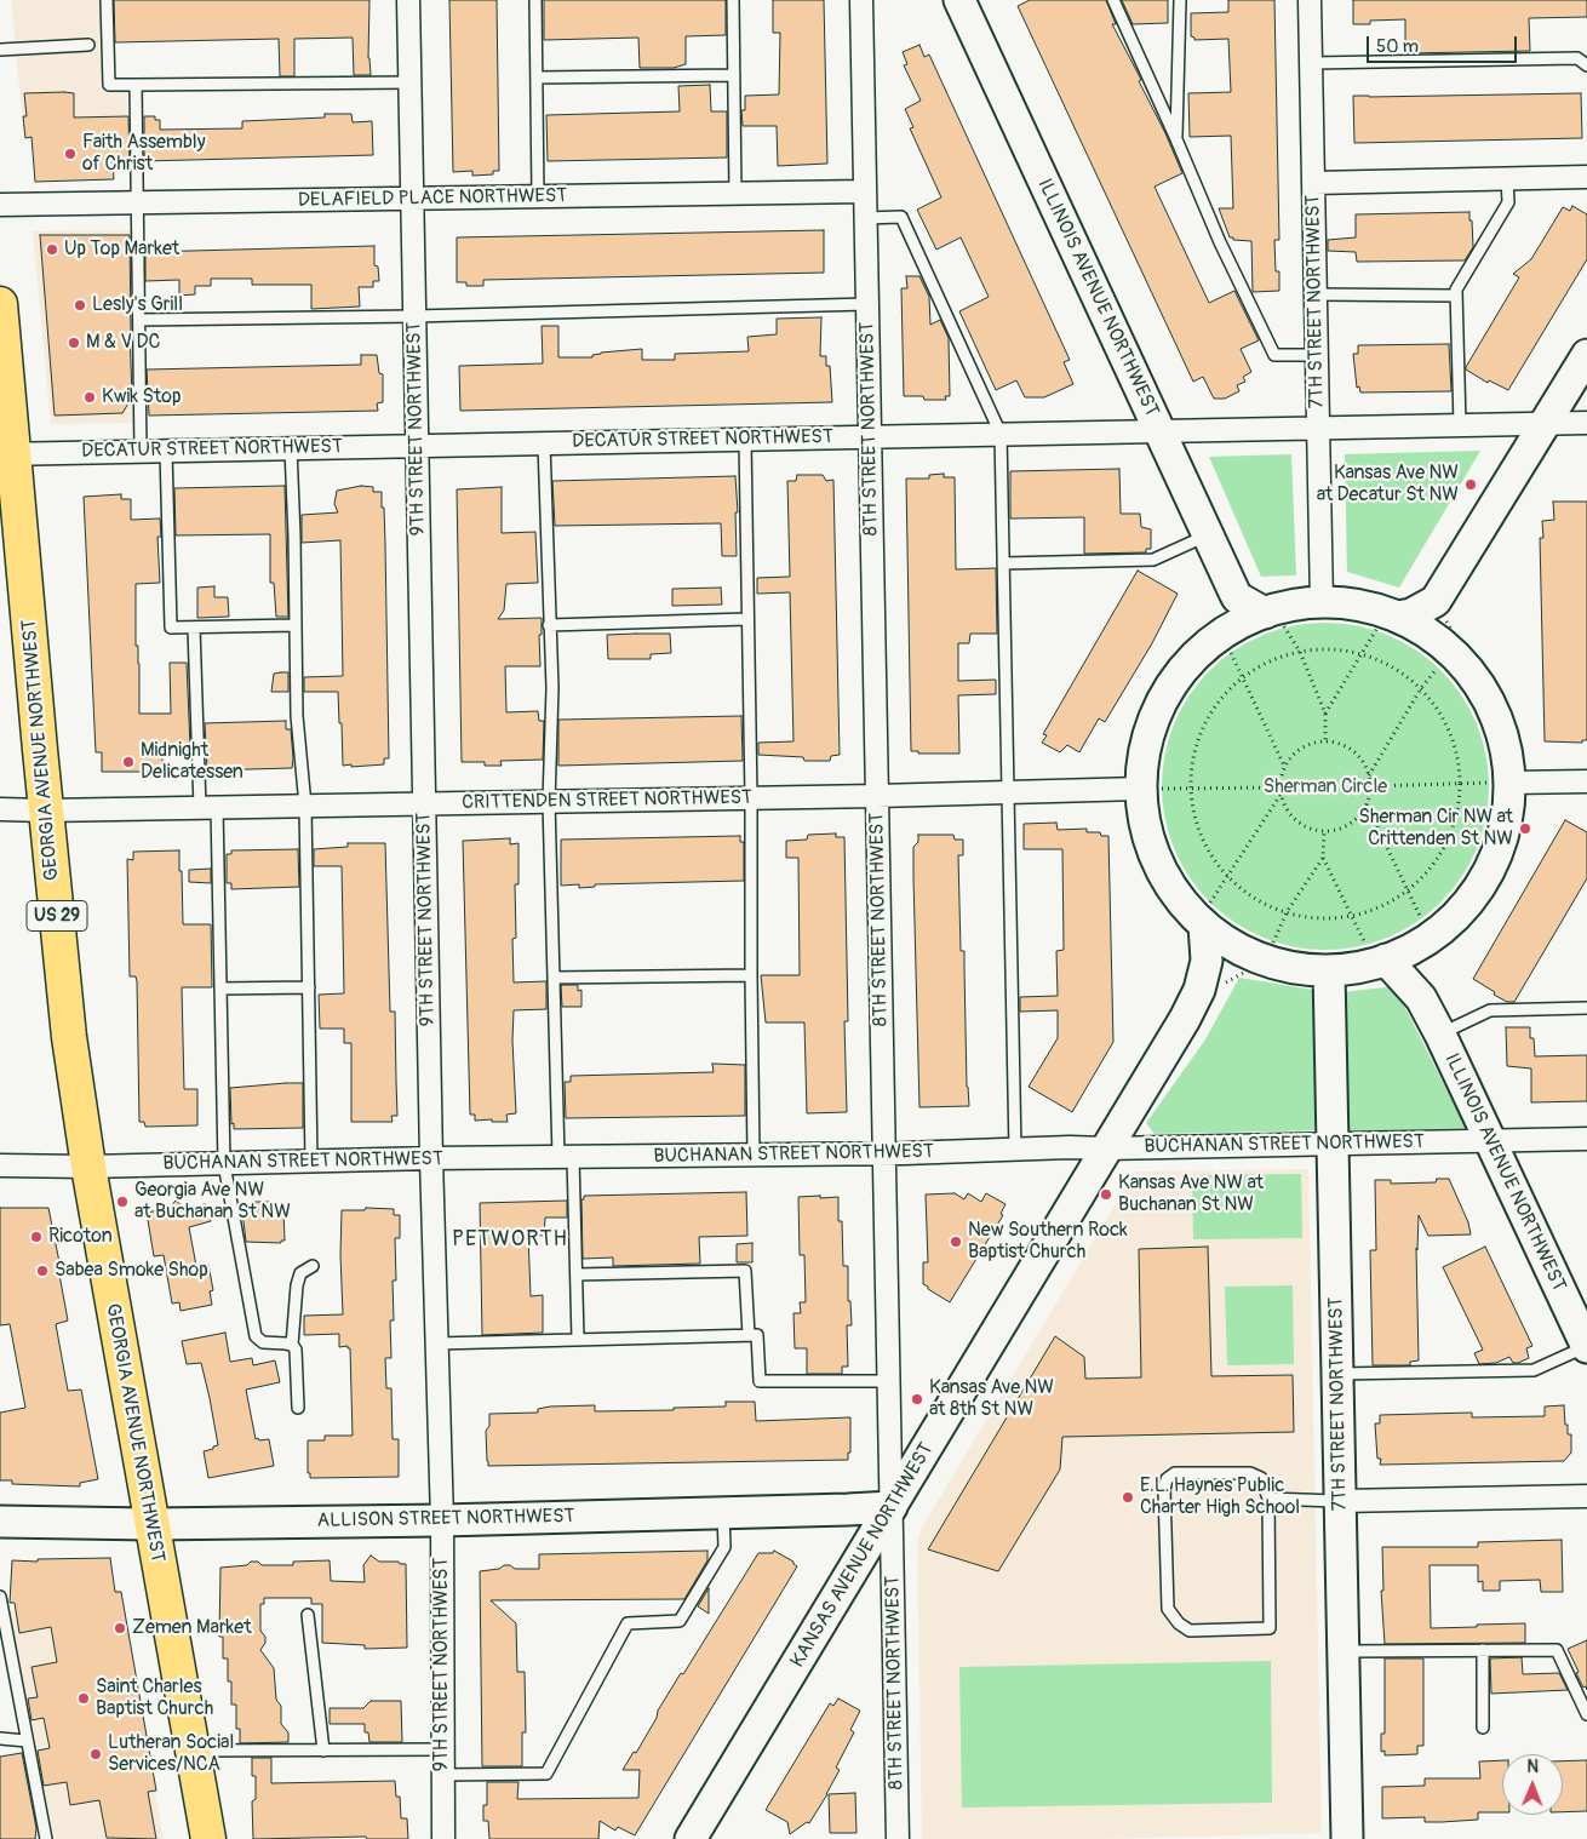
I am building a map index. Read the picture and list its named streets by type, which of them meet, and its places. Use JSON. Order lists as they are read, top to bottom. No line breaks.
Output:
{"streets":{"highway":["GEORGIA AVENUE NORTHWEST","US 29"],"street":["DELAFIELD PLACE NORTHWEST","ILLINOIS AVENUE NORTHWEST","7TH STREET NORTHWEST","9TH STREET NORTHWEST","8TH STREET NORTHWEST","DECATUR STREET NORTHWEST","CRITTENDEN STREET NORTHWEST","BUCHANAN STREET NORTHWEST","ALLISON STREET NORTHWEST","KANSAS AVENUE NORTHWEST"]},"crossings":[["DELAFIELD PLACE NORTHWEST","9TH STREET NORTHWEST"],["DELAFIELD PLACE NORTHWEST","8TH STREET NORTHWEST"],["ILLINOIS AVENUE NORTHWEST","DECATUR STREET NORTHWEST"],["ILLINOIS AVENUE NORTHWEST","BUCHANAN STREET NORTHWEST"],["7TH STREET NORTHWEST","DECATUR STREET NORTHWEST"],["7TH STREET NORTHWEST","BUCHANAN STREET NORTHWEST"],["9TH STREET NORTHWEST","DECATUR STREET NORTHWEST"],["9TH STREET NORTHWEST","CRITTENDEN STREET NORTHWEST"],["9TH STREET NORTHWEST","BUCHANAN STREET NORTHWEST"],["9TH STREET NORTHWEST","ALLISON STREET NORTHWEST"],["8TH STREET NORTHWEST","DECATUR STREET NORTHWEST"],["8TH STREET NORTHWEST","CRITTENDEN STREET NORTHWEST"],["8TH STREET NORTHWEST","BUCHANAN STREET NORTHWEST"],["8TH STREET NORTHWEST","ALLISON STREET NORTHWEST"],["8TH STREET NORTHWEST","KANSAS AVENUE NORTHWEST"],["DECATUR STREET NORTHWEST","GEORGIA AVENUE NORTHWEST"],["GEORGIA AVENUE NORTHWEST","CRITTENDEN STREET NORTHWEST"],["GEORGIA AVENUE NORTHWEST","BUCHANAN STREET NORTHWEST"],["GEORGIA AVENUE NORTHWEST","ALLISON STREET NORTHWEST"],["BUCHANAN STREET NORTHWEST","KANSAS AVENUE NORTHWEST"],["ALLISON STREET NORTHWEST","KANSAS AVENUE NORTHWEST"]],"districts":["PETWORTH"],"parks":["Sherman Circle"],"places":["Faith Assembly of Christ","Up Top Market","Lesly's Grill","M & V DC","Kwik Stop","Kansas Ave NW at Decatur St NW","Midnight Delicatessen","Sherman Cir NW at Crittenden St NW","Kansas Ave NW at Buchanan St NW","Georgia Ave NW at Buchanan St NW","Ricoton","New Southern Rock Baptist Church","Sabea Smoke Shop","Kansas Ave NW at 8th St NW","E.L. Haynes Public Charter High School","Zemen Market","Saint Charles Baptist Church","Lutheran Social Services/NCA"],"scale_bar":"50 m","north":"top"}
